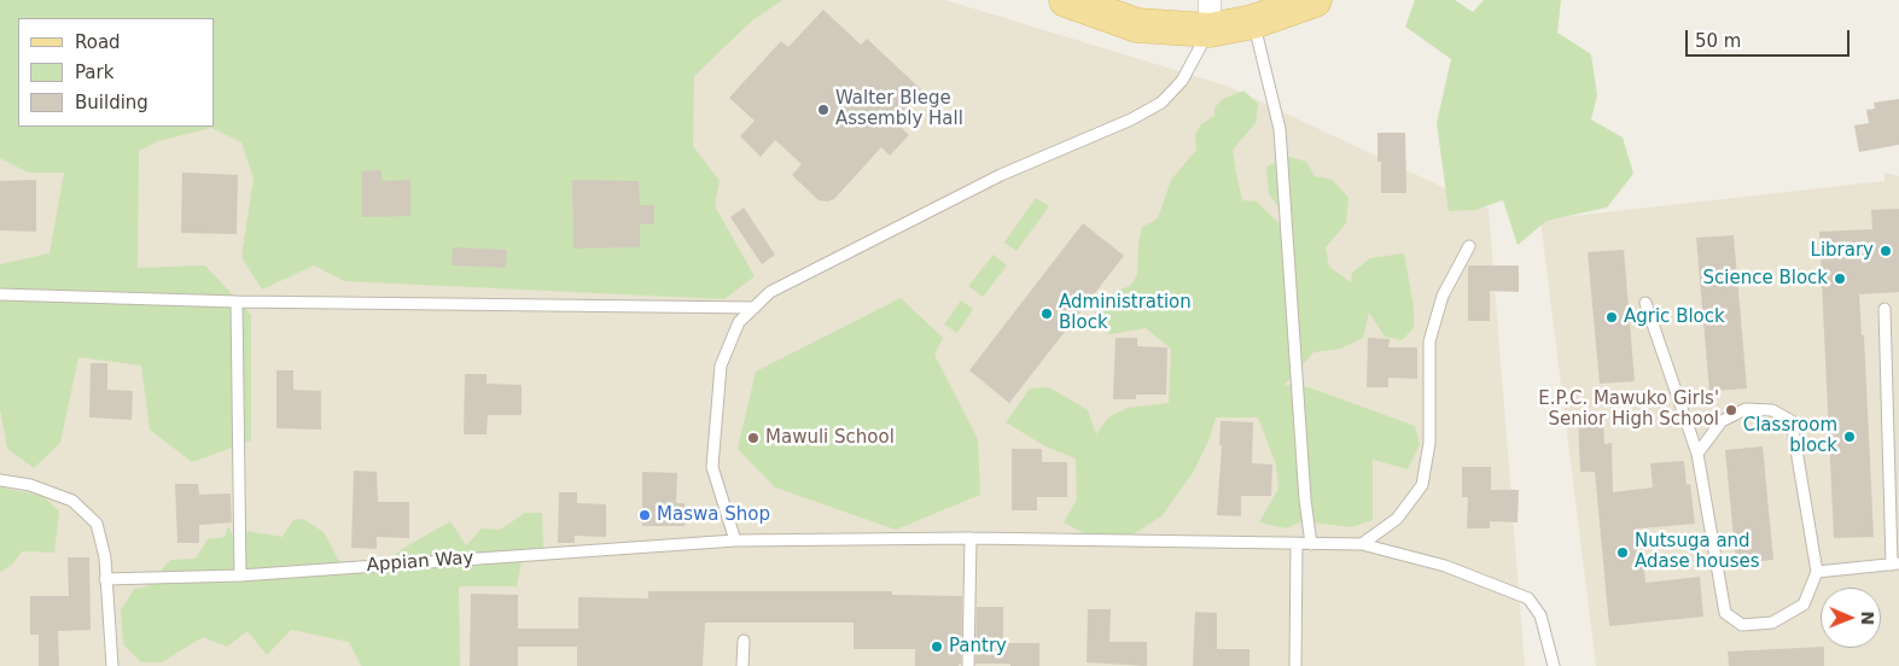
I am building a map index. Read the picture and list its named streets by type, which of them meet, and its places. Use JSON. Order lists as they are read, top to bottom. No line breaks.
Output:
{"streets":{"lane":["Appian Way"]},"places":["Walter Blege Assembly Hall","Library","Science Block","Administration Block","Agric Block","E.P.C. Mawuko Girls' Senior High School","Classroom block","Mawuli School","Maswa Shop","Nutsuga and Adase houses","Pantry"],"legend":["Road","Park","Building"],"scale_bar":"50 m","north":"right"}
